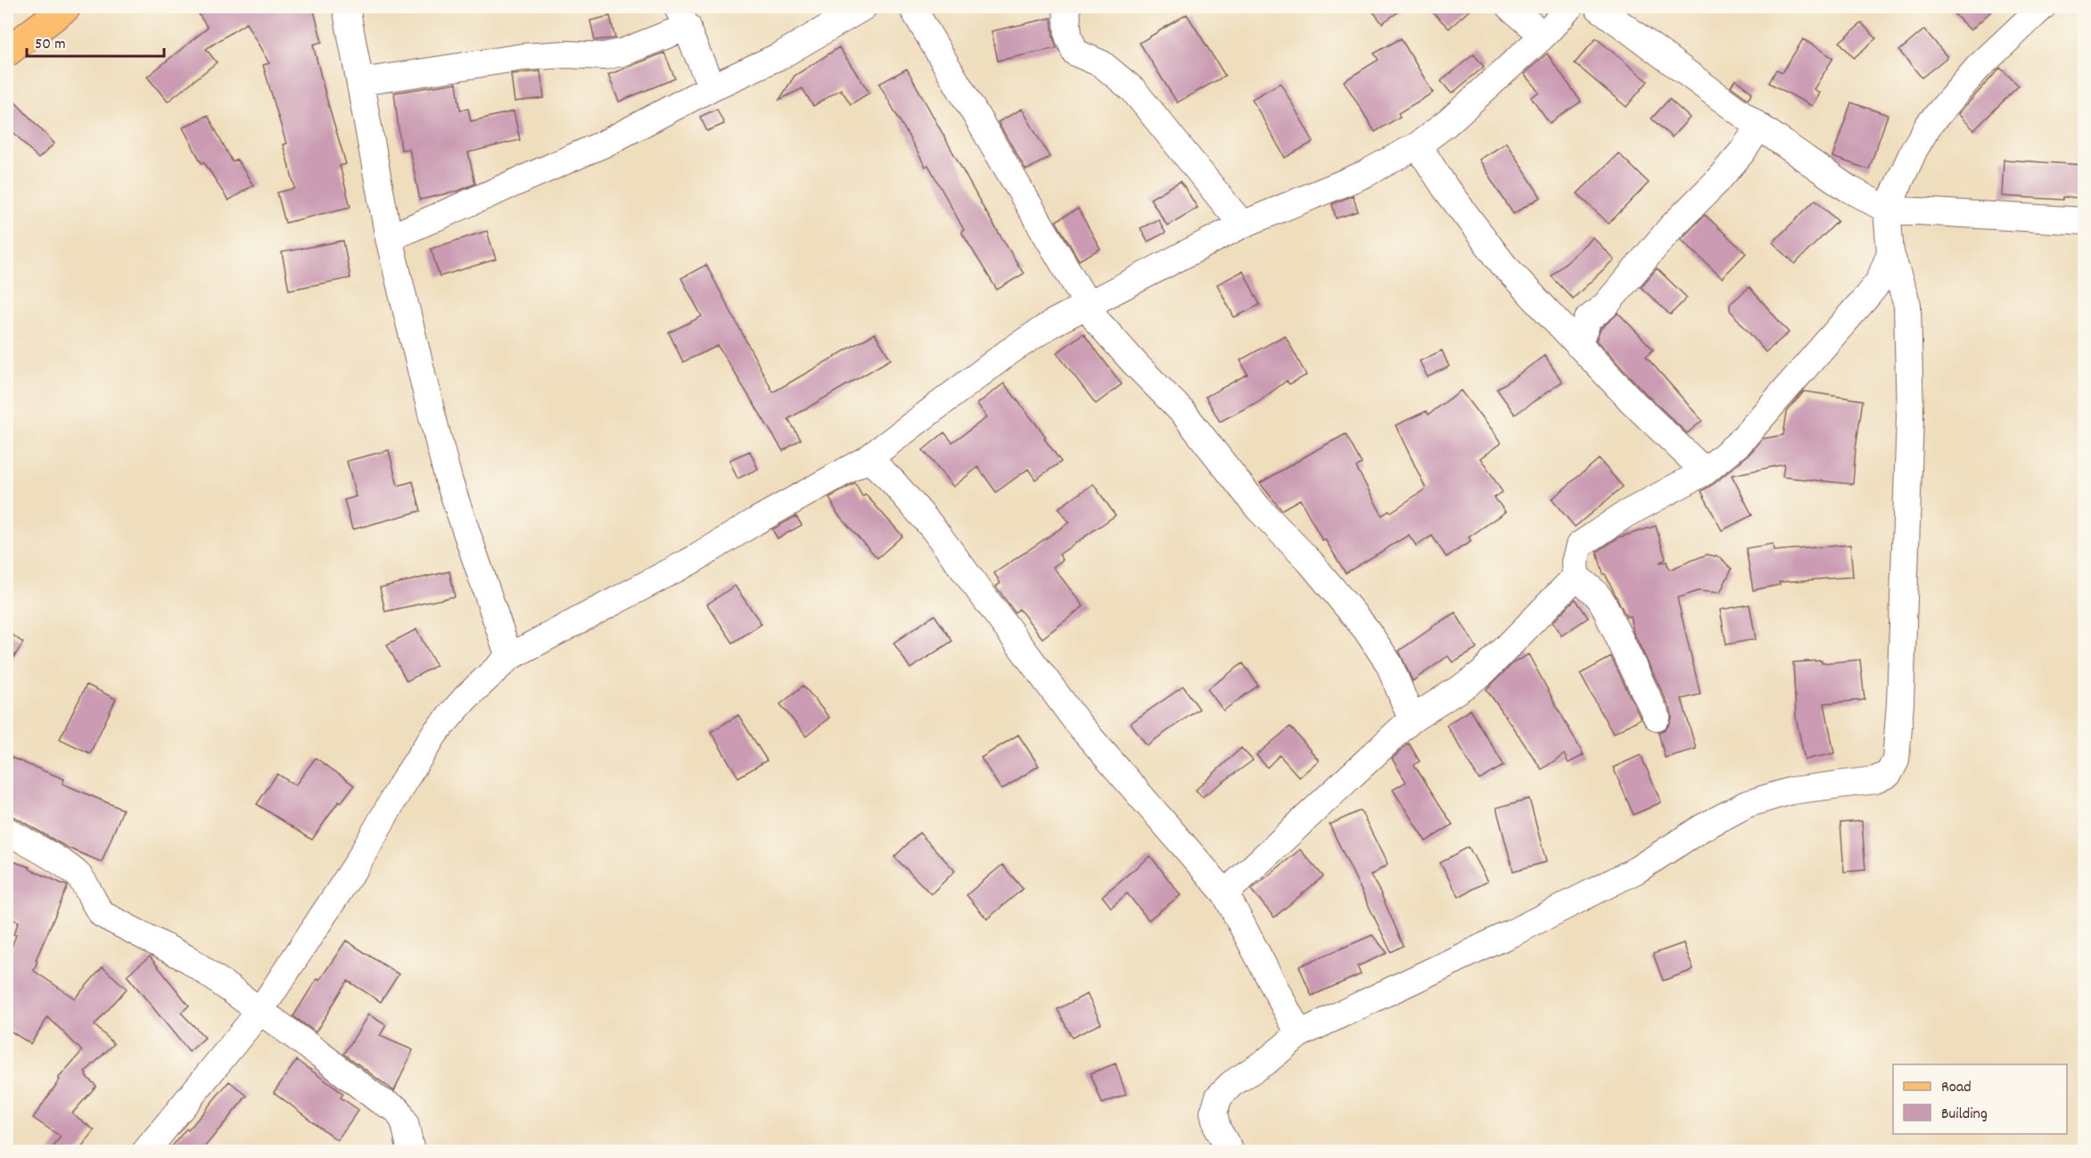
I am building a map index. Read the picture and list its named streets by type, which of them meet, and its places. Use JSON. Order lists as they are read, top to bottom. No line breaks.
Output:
{"legend":["Road","Building"],"scale_bar":"50 m"}
